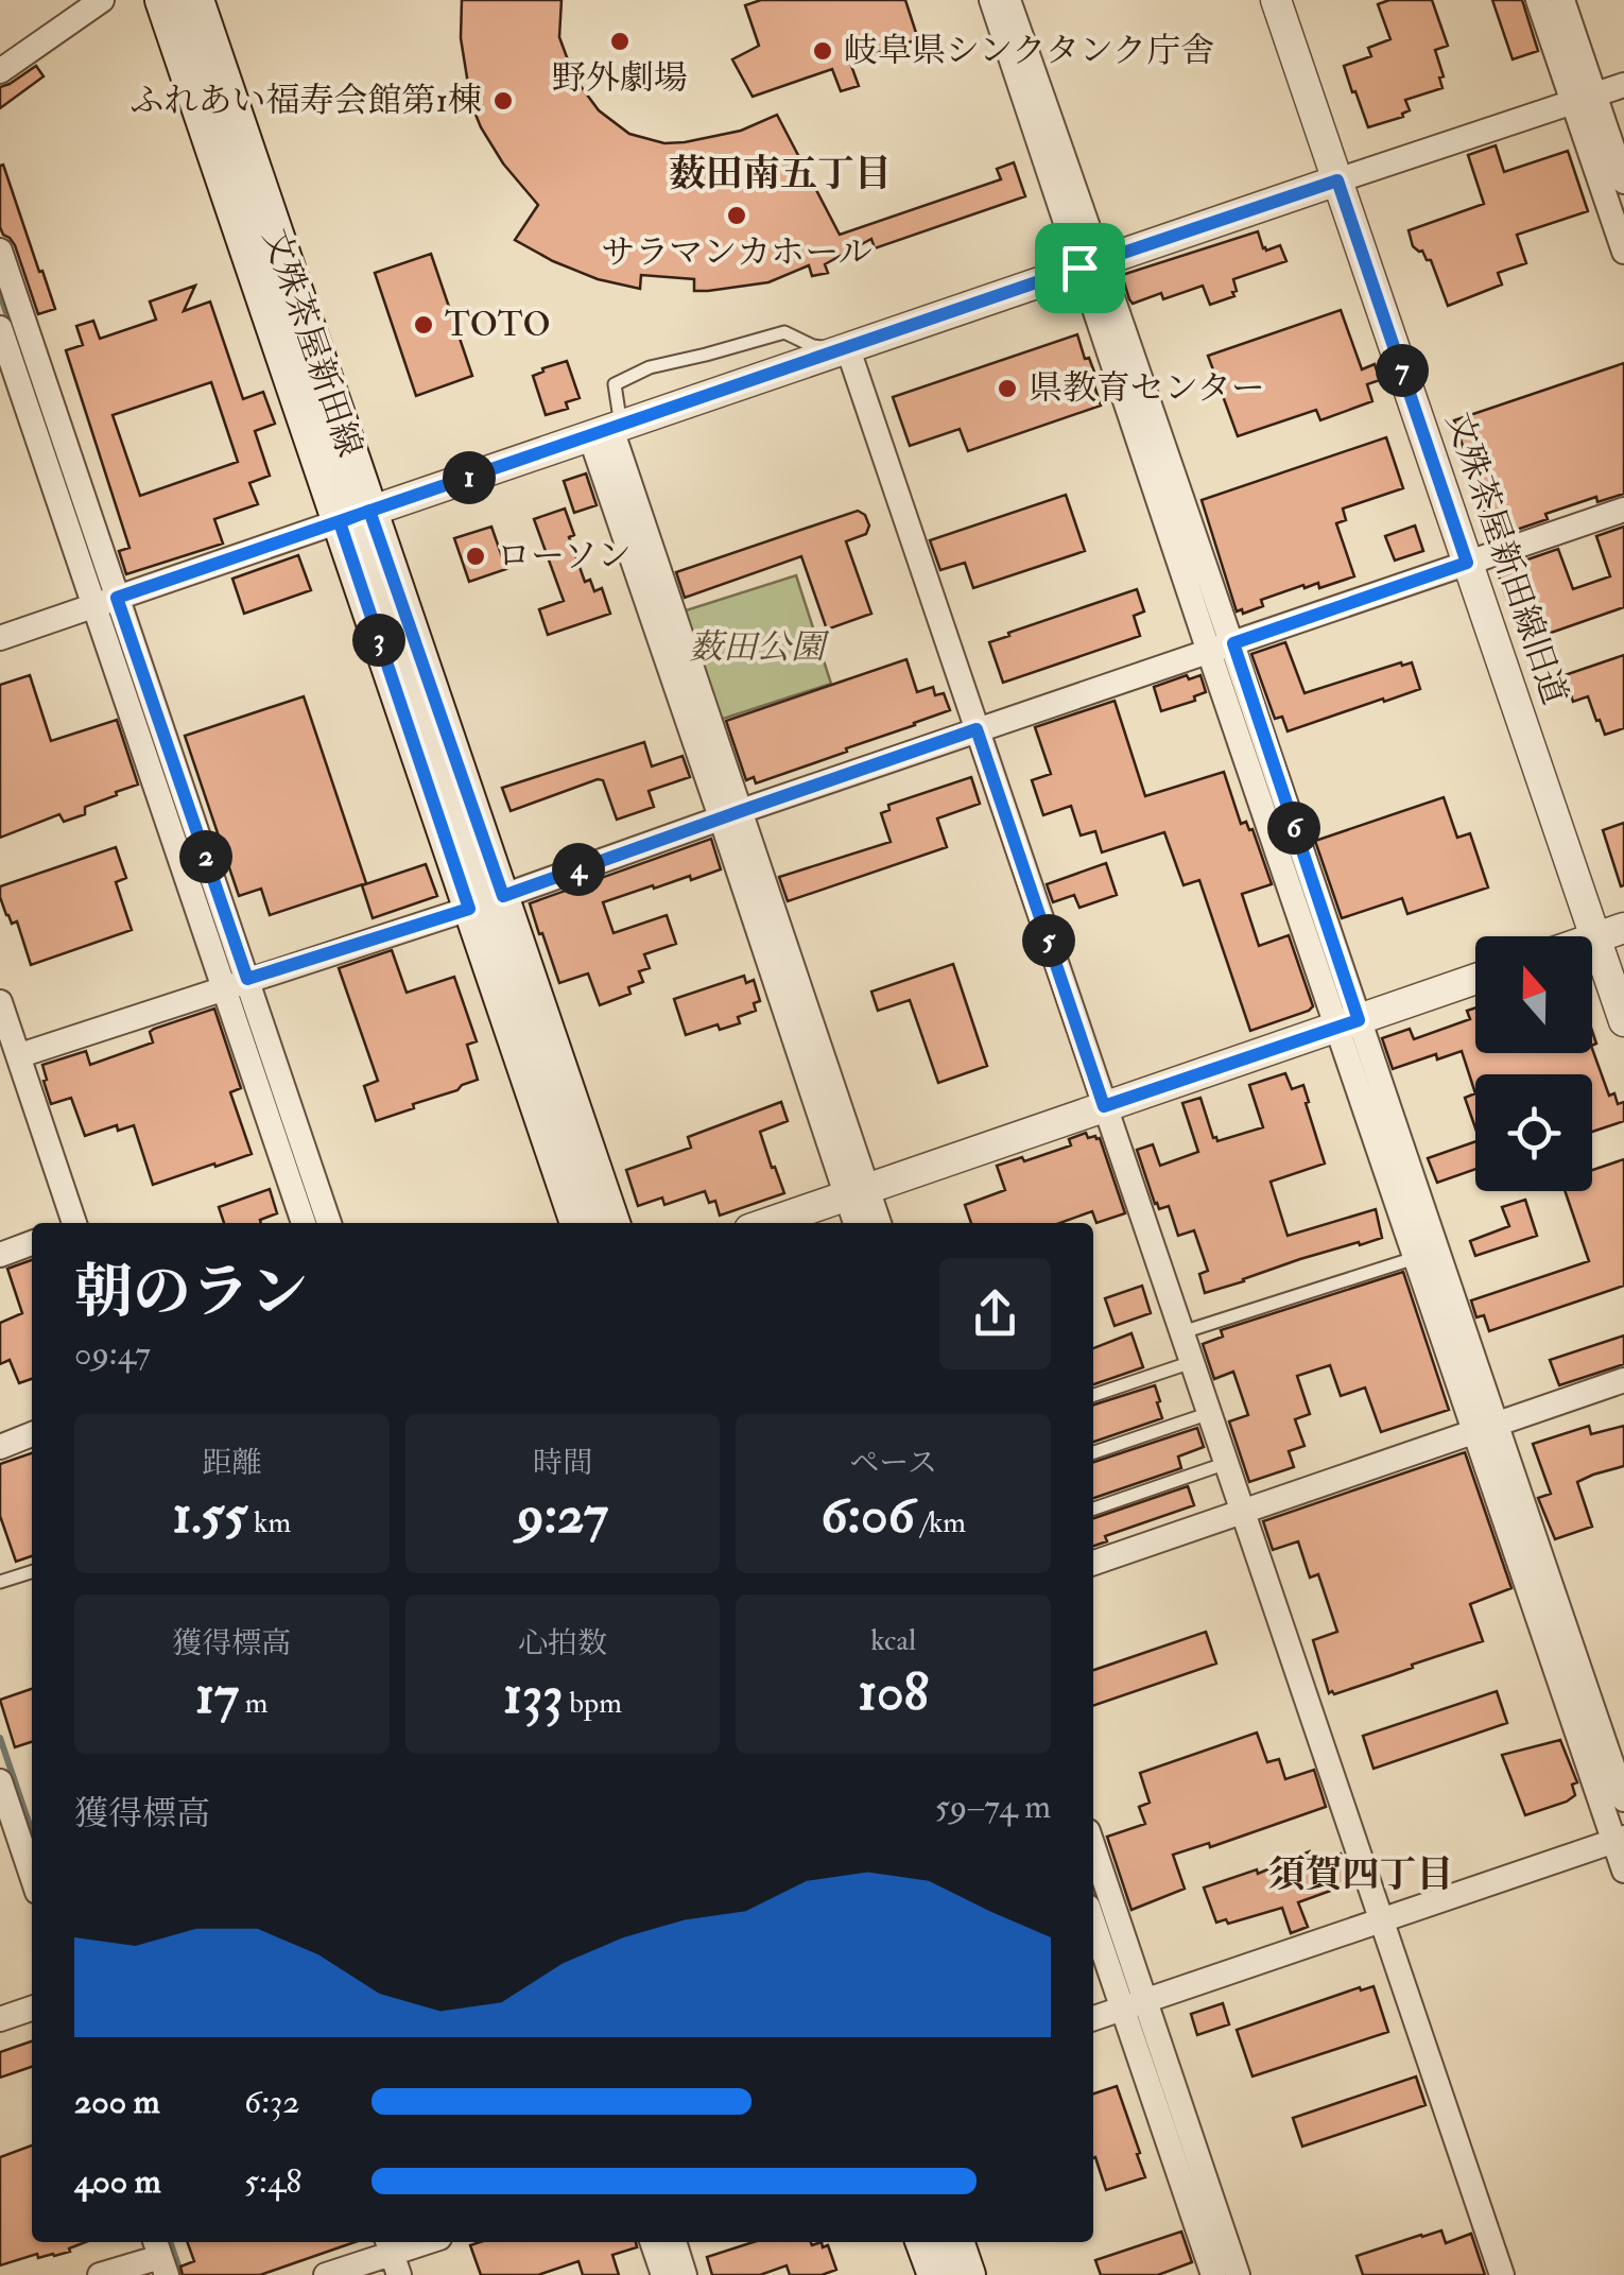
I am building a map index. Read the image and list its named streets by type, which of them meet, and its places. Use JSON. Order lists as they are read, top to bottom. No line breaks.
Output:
{"streets":{"main road":["文殊茶屋新田線"],"street":["文殊茶屋新田線旧道"]},"districts":["薮田南五丁目","須賀四丁目"],"parks":["薮田公園"],"places":["野外劇場","岐阜県シンクタンク庁舎","ふれあい福寿会館第1棟","サラマンカホール","TOTO","県教育センター","ローソン"],"north":"top","page":{"pins":["7","1","3","6","2","4","5"],"heading":["朝のラン","09:47"],"stats":[["距離","1.55 km"],["時間","9:27"],["ペース","6:06 /km"],["獲得標高","17 m"],["心拍数","133 bpm"],["kcal","108"]],"chart":["獲得標高","59–74 m"],"list":[{"name":"200 m","note":"6:32"},{"name":"400 m","note":"5:48"}]}}
